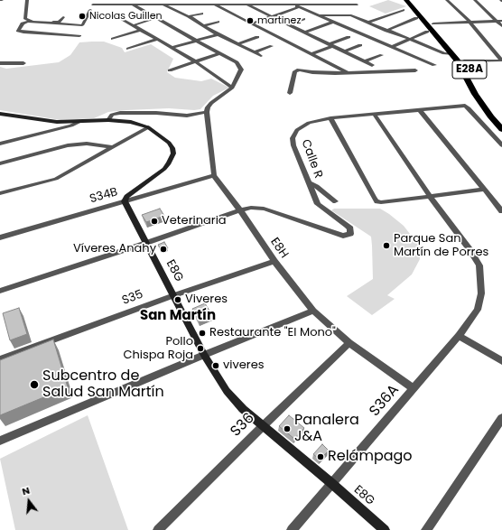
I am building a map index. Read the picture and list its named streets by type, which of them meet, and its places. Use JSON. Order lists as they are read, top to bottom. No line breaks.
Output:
{"streets":{"highway":["E28A"],"street":["Calle R","S34B","E8H","E8G","S35","S36A","S36"]},"crossings":[["Calle R","E8H"],["Calle R","S36A"],["S34B","E8H"],["S34B","E8G"],["E8H","S35"],["E8H","S36A"],["E8H","S36"],["E8G","S35"],["E8G","S36A"],["E8G","S36"]],"districts":["San Martín"],"places":["Nicolas Guillen","martinez","Veterinaria","Parque San Martín de Porres","Víveres Anahy","Viveres","Restaurante \"El Mono\"","Pollo Chispa Roja","viveres","Subcentro de Salud San Martín","Panalera J&A","Relámpago"],"north":"top"}
